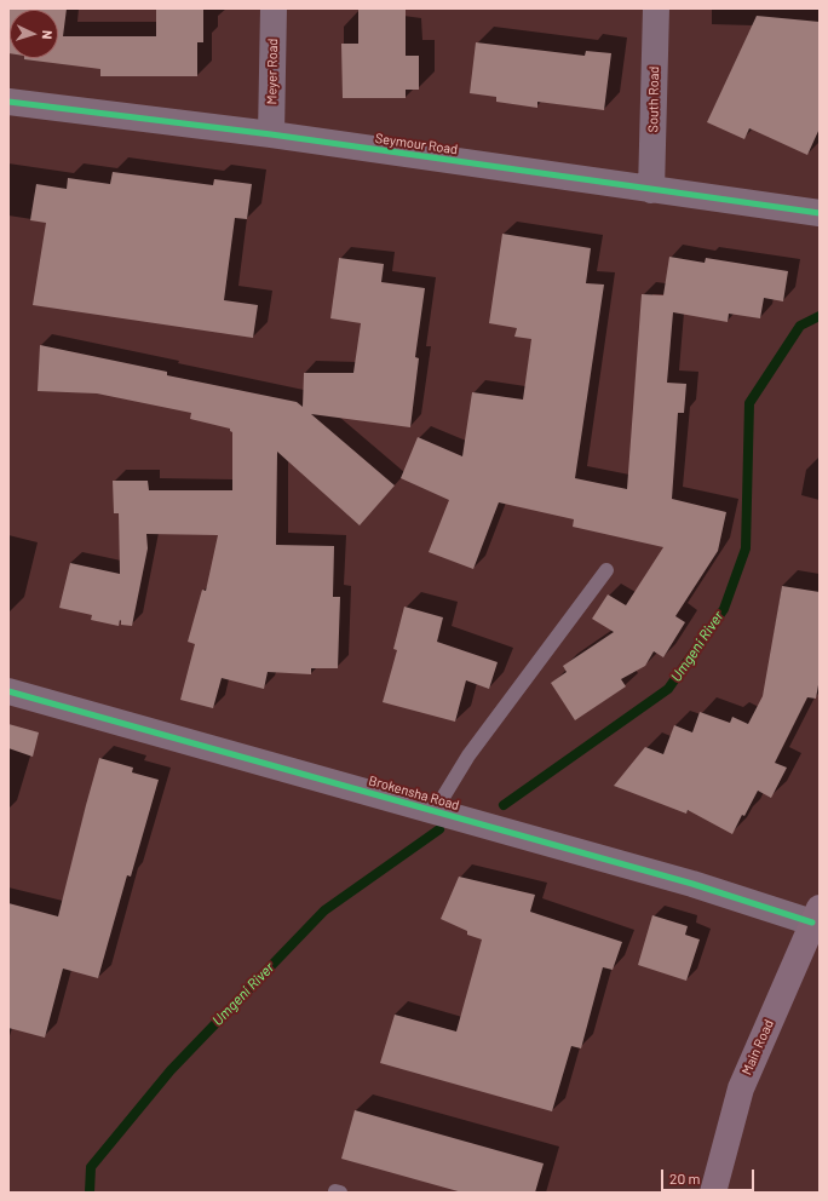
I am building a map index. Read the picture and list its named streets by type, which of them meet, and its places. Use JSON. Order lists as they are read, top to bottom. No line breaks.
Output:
{"streets":{"main road":["Main Road"],"street":["Meyer Road","South Road","Seymour Road","Brokensha Road"]},"crossings":[["Meyer Road","Seymour Road"],["South Road","Seymour Road"],["Brokensha Road","Main Road"]],"water":["Umgeni River"],"scale_bar":"20 m","north":"right"}
